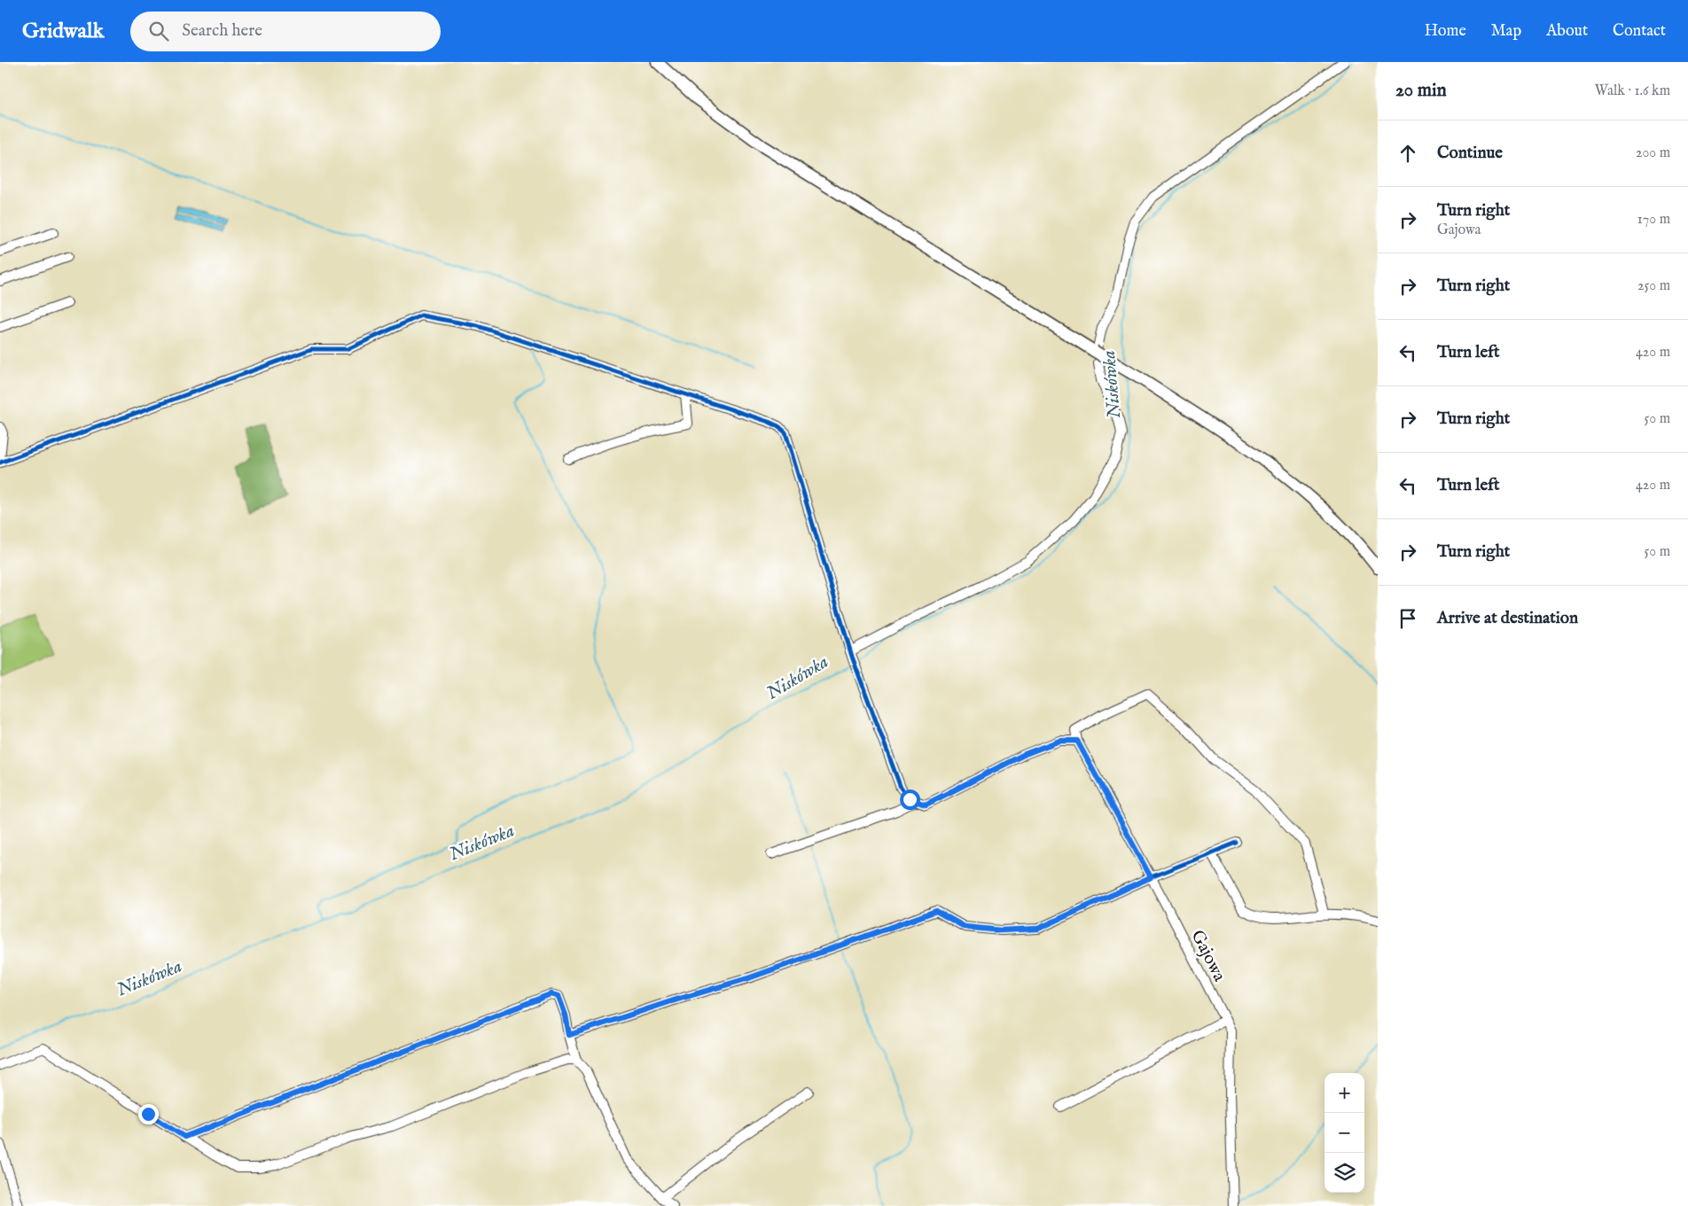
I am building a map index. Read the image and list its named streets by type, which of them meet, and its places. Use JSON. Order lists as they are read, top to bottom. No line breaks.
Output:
{"streets":{"street":["Gajowa"]},"water":["Niskówka"],"page":{"header":"Gridwalk","search":"Search here","nav":["Home","Map","About","Contact"],"heading":["20 min","Walk · 1.6 km"],"list":[["Continue","200 m"],["Turn right","Gajowa","170 m"],["Turn right","250 m"],["Turn left","420 m"],["Turn right","50 m"],["Turn left","420 m"],["Turn right","50 m"],"Arrive at destination"],"map_buttons":["+","−"]}}
